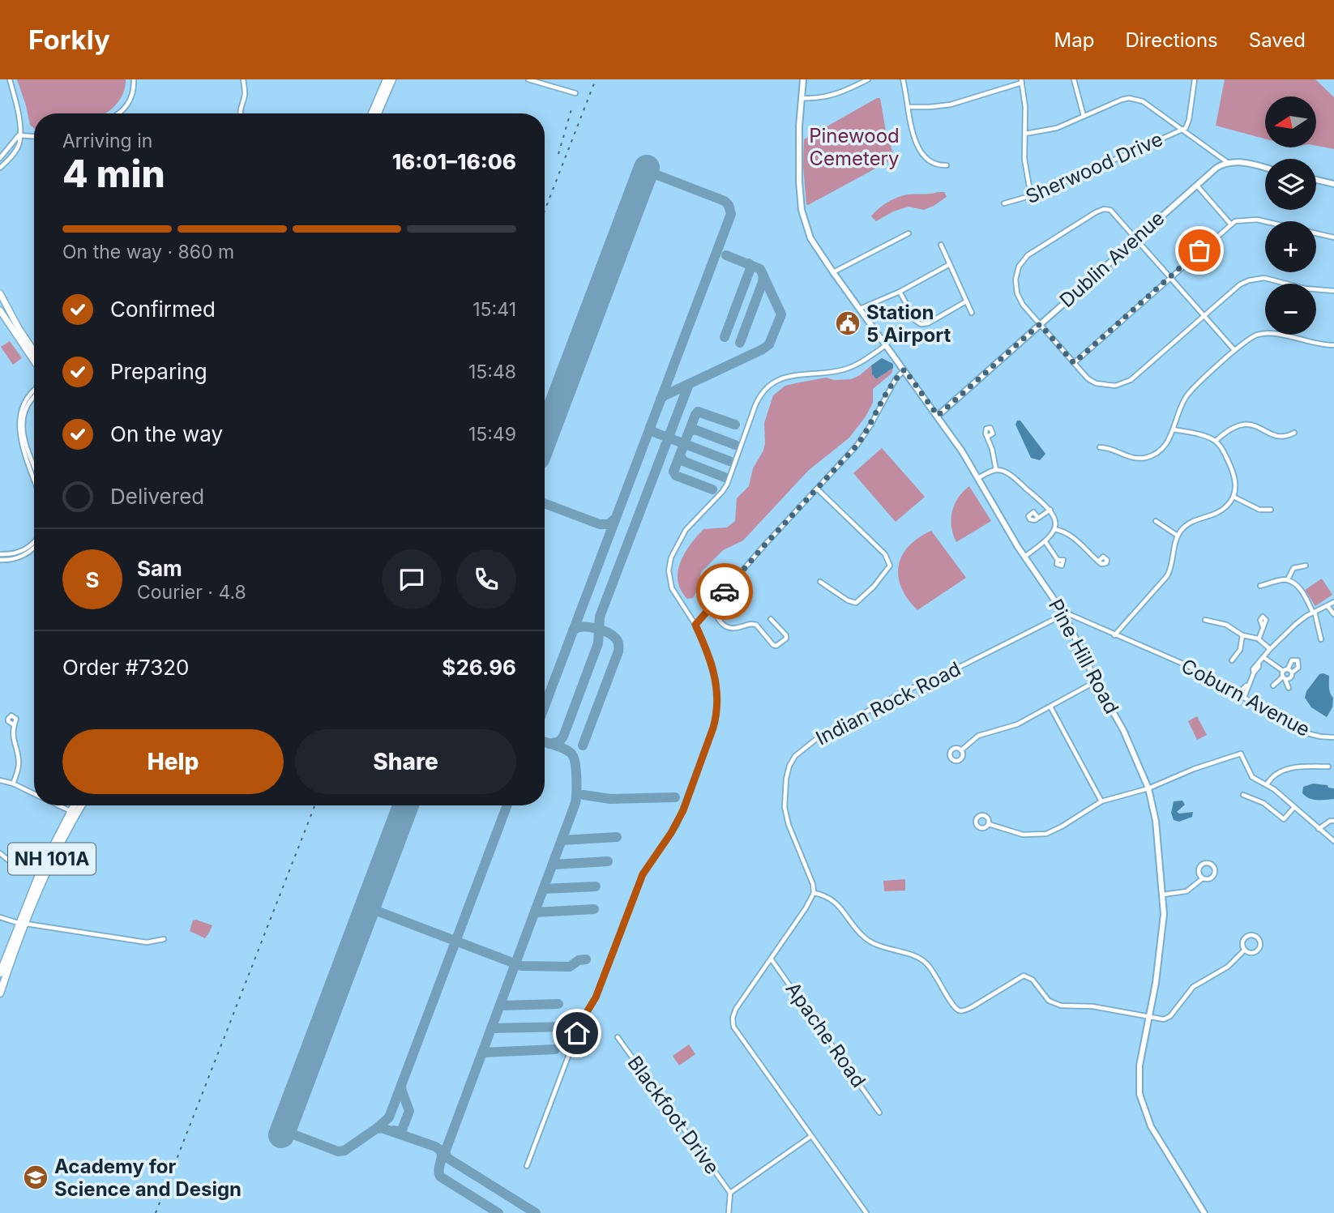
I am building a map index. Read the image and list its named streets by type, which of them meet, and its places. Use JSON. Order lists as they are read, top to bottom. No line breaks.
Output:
{"streets":{"highway":["NH 101A"],"street":["Sherwood Drive","Dublin Avenue","Pine Hill Road","Coburn Avenue","Indian Rock Road","Apache Road","Blackfoot Drive"]},"crossings":[["Dublin Avenue","Pine Hill Road"],["Pine Hill Road","Coburn Avenue"],["Pine Hill Road","Indian Rock Road"],["Coburn Avenue","Indian Rock Road"]],"parks":["Pinewood Cemetery"],"places":{"public building":["Station 5 Airport"],"school or university":["Academy for Science and Design"]},"north":"left","page":{"header":"Forkly","nav":["Map","Directions","Saved"],"map_buttons":["+","−"],"heading":["4 min","Arriving in","16:01–16:06"],"panel":["Sam","Courier · 4.8","Order #7320","$26.96"],"bar":"On the way · 860 m","list":[["Confirmed","15:41"],["Preparing","15:48"],["On the way","15:49"],"Delivered"],"round":"S","buttons":["Help","Share"]}}
